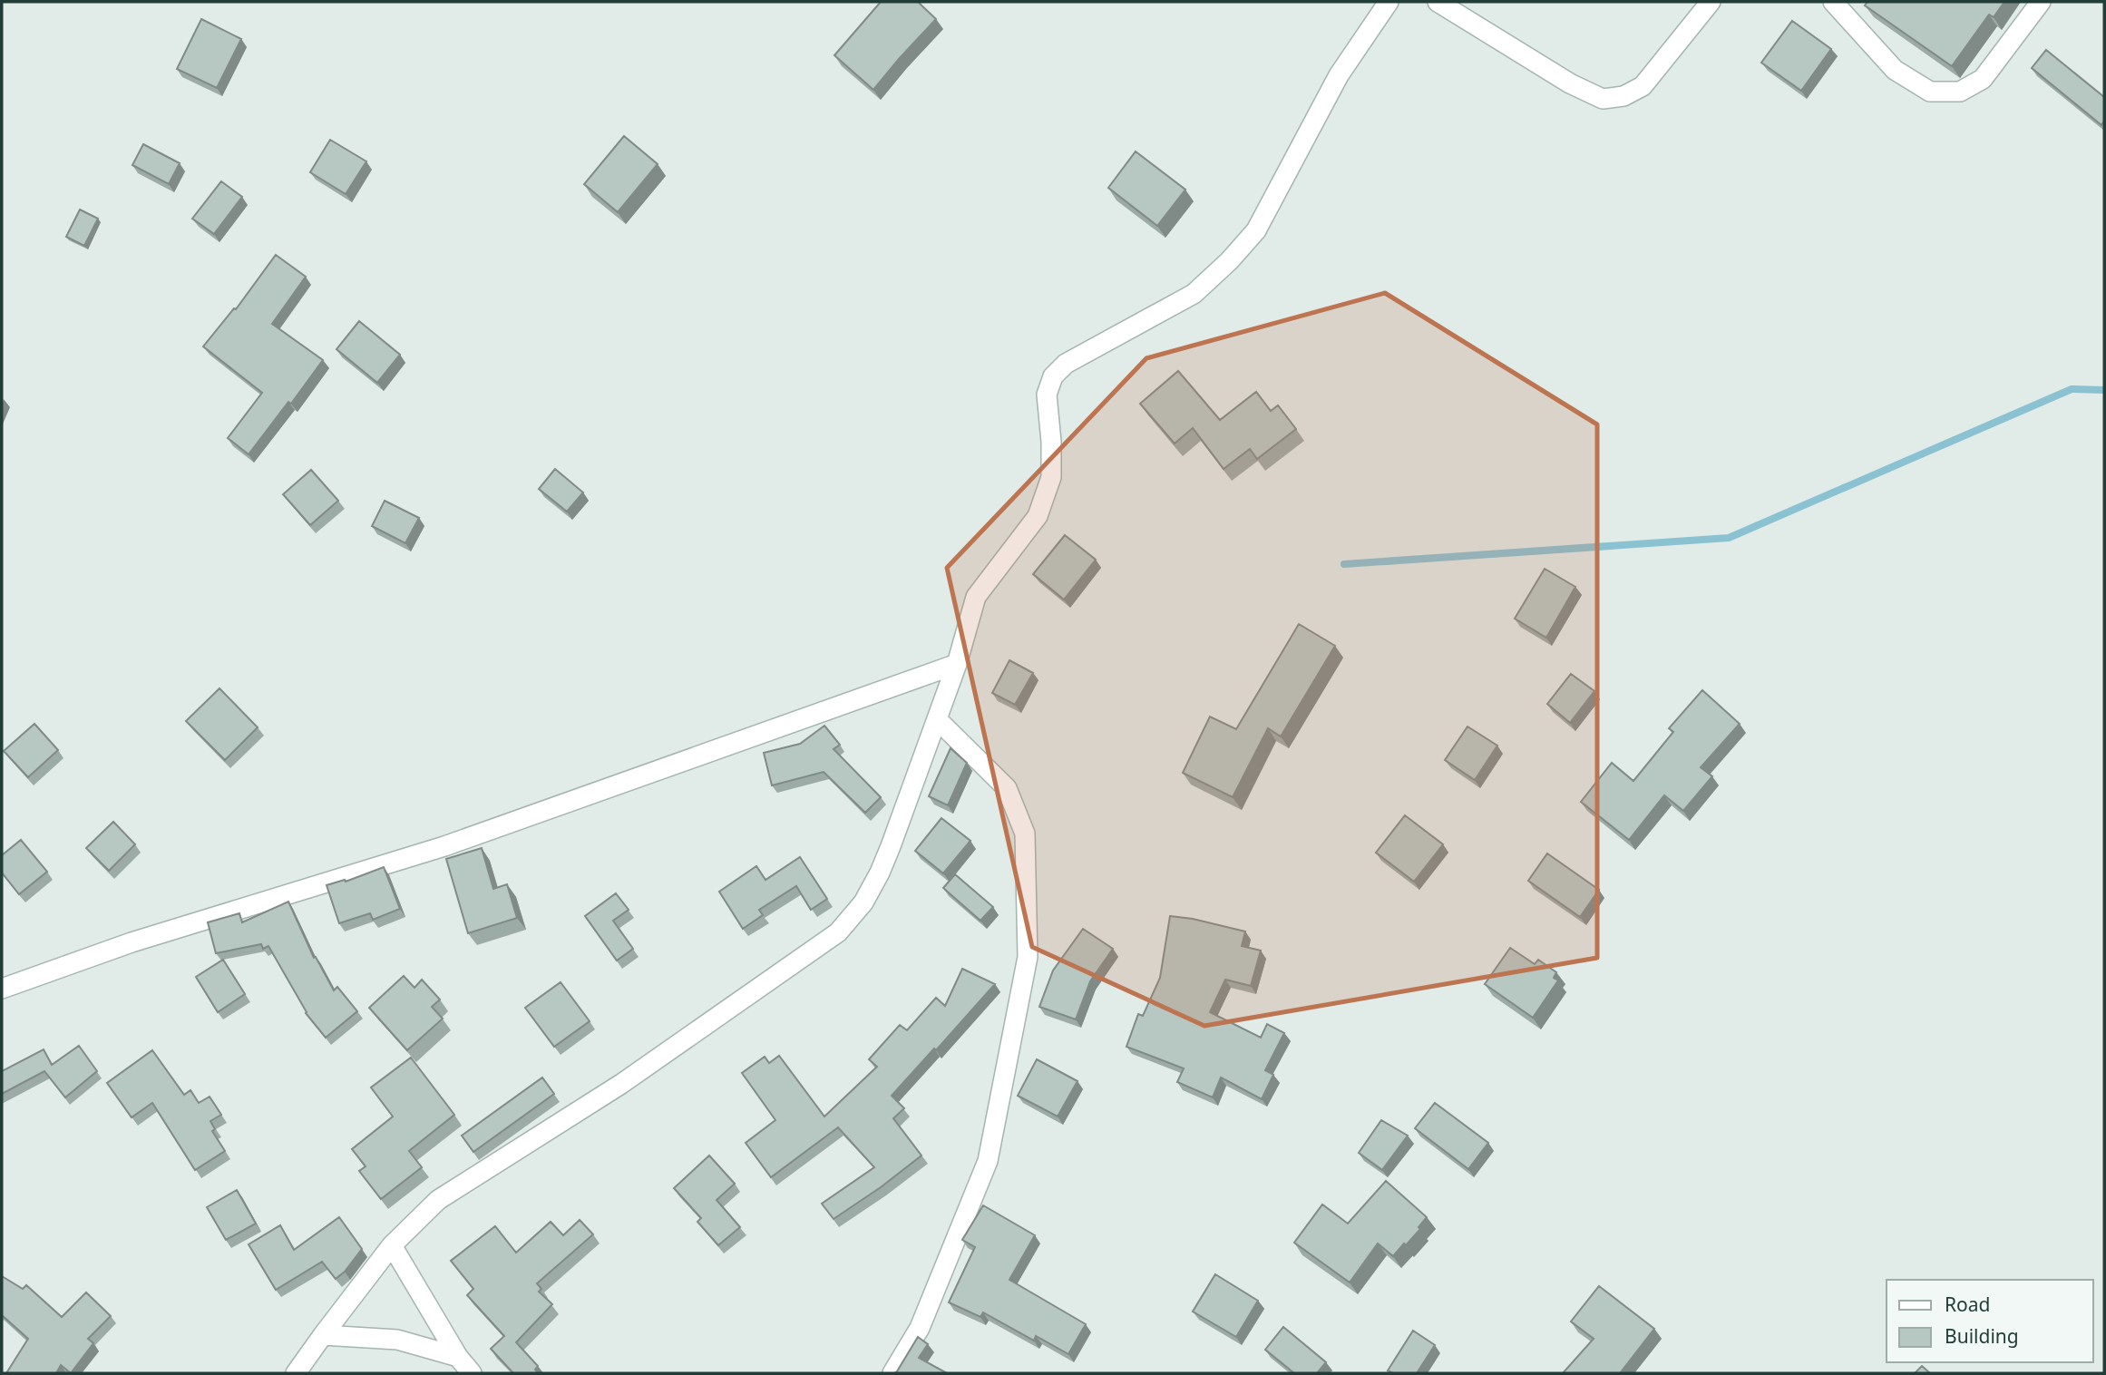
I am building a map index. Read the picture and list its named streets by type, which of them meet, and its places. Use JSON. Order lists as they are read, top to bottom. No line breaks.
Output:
{"legend":["Road","Building"]}
